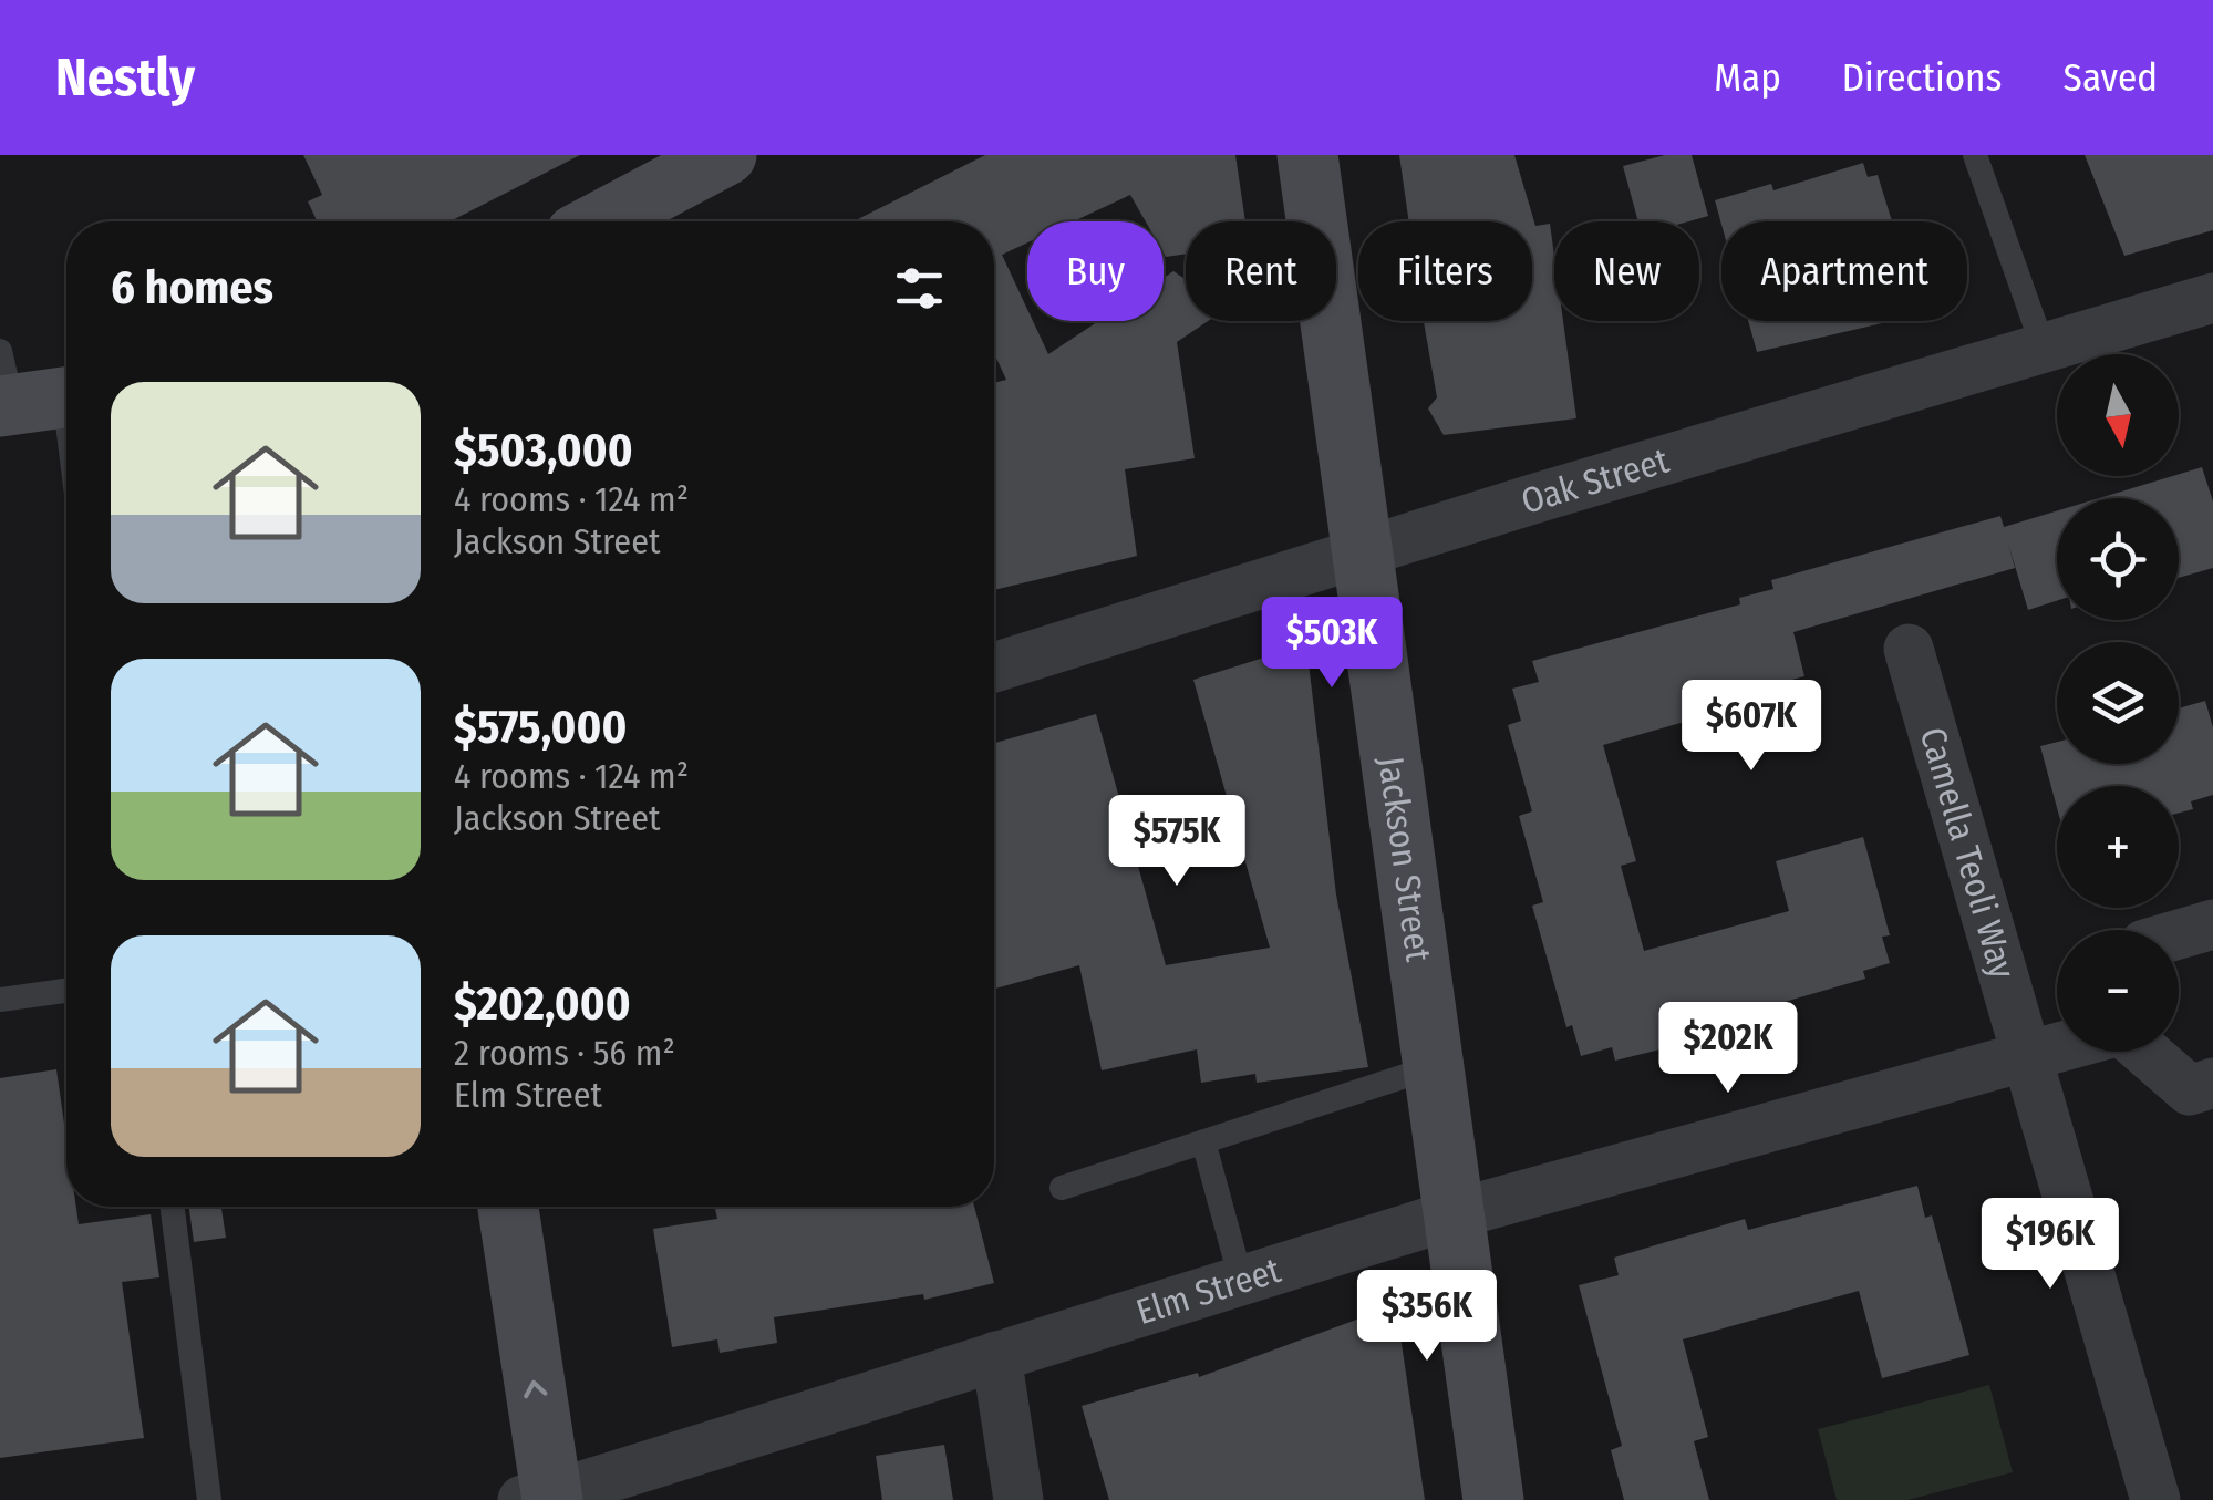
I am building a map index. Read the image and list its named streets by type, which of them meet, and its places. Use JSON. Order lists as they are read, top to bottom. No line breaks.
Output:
{"streets":{"main road":["Jackson Street"],"street":["Oak Street","Camella Teoli Way","Elm Street"]},"crossings":[["Oak Street","Jackson Street"],["Camella Teoli Way","Elm Street"],["Jackson Street","Elm Street"]],"north":"bottom","page":{"header":"Nestly","nav":["Map","Directions","Saved"],"chip":["Buy","Rent","Filters","New","Apartment"],"heading":"6 homes","map_buttons":["+","−"],"list":[{"name":"$503,000","note":"4 rooms · 124 m² · Jackson Street"},{"name":"$575,000","note":"4 rooms · 124 m² · Jackson Street"},{"name":"$202,000","note":"2 rooms · 56 m² · Elm Street"}],"price":["$503K","$607K","$575K","$202K","$196K","$356K"]}}
